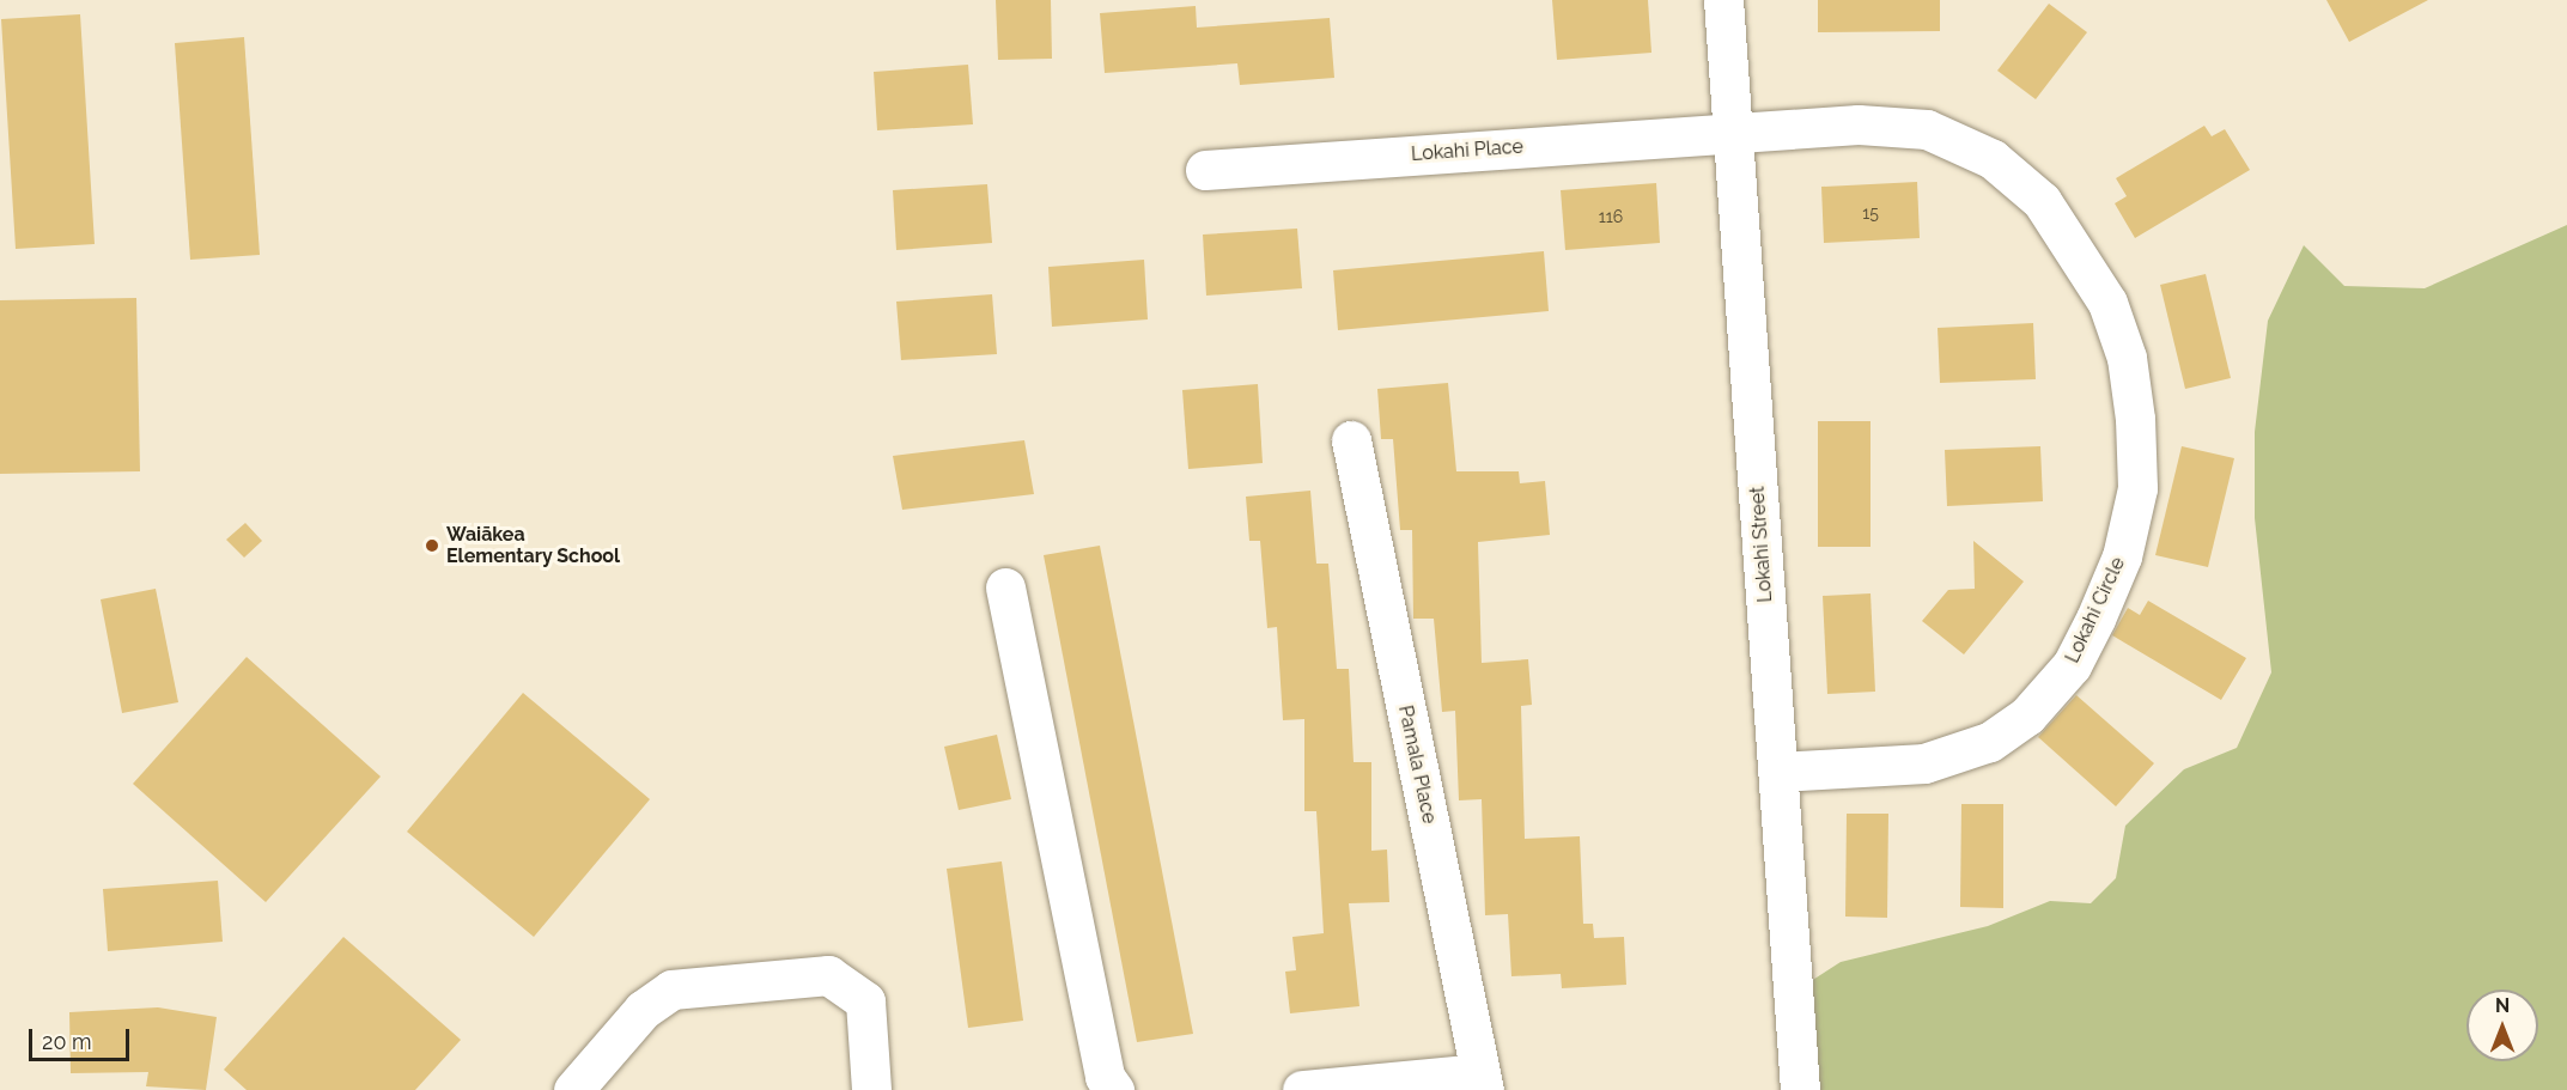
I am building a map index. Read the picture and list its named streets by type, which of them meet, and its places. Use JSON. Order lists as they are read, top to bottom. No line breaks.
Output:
{"streets":{"street":["Lokahi Place","Lokahi Street","Lokahi Circle","Pamala Place"]},"crossings":[["Lokahi Place","Lokahi Street"],["Lokahi Place","Lokahi Circle"],["Lokahi Street","Lokahi Circle"]],"places":["Waiākea Elementary School"],"house_numbers":["15","116"],"scale_bar":"20 m","north":"top"}
